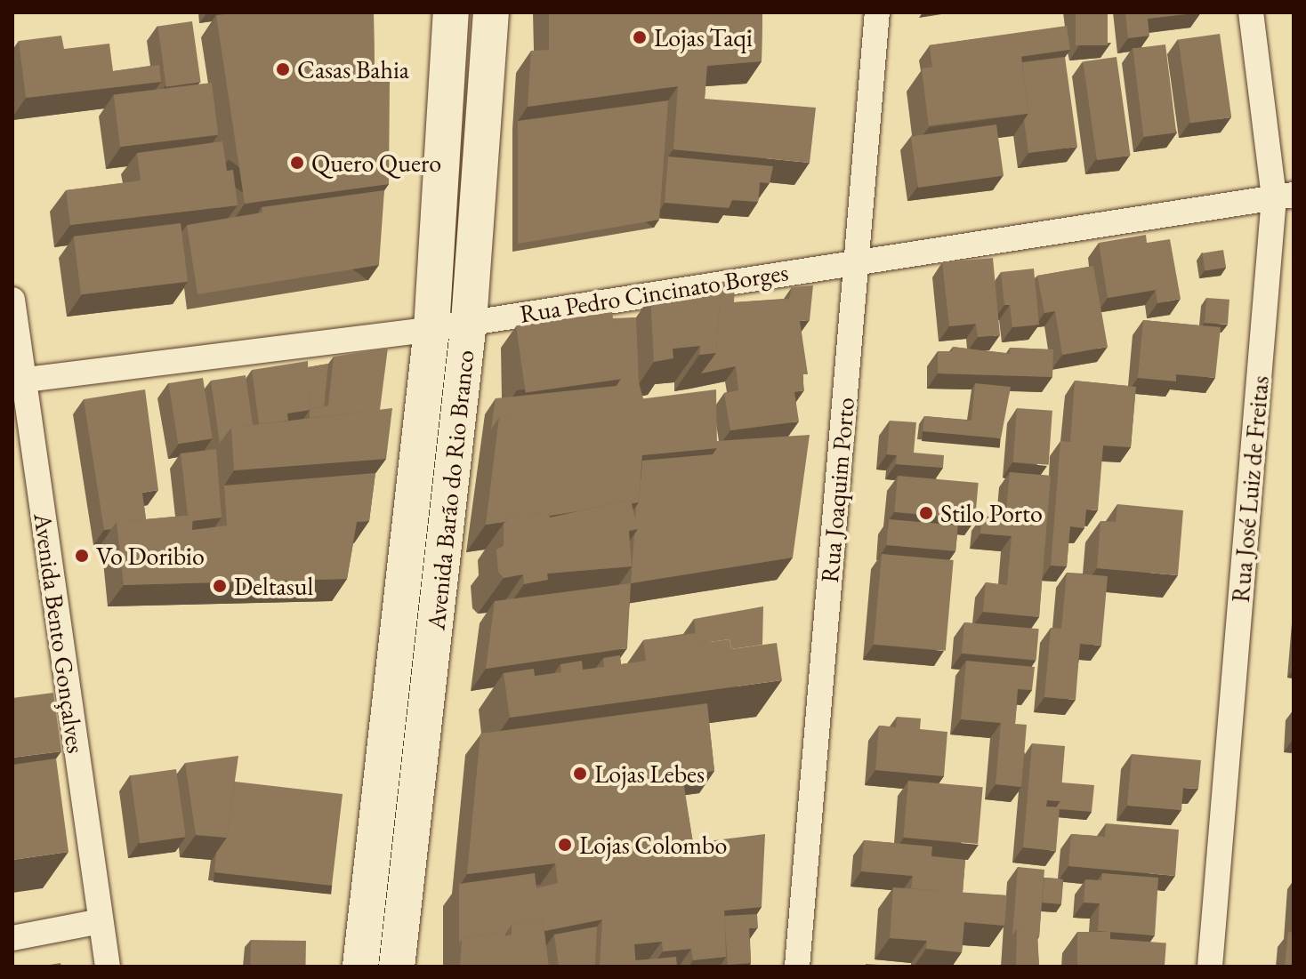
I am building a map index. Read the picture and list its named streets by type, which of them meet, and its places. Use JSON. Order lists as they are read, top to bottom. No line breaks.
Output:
{"streets":{"main road":["Avenida Barão do Rio Branco"],"street":["Rua Pedro Cincinato Borges","Rua José Luiz de Freitas","Rua Joaquim Porto","Avenida Bento Gonçalves"]},"crossings":[["Rua Pedro Cincinato Borges","Rua José Luiz de Freitas"],["Rua Pedro Cincinato Borges","Avenida Barão do Rio Branco"],["Rua Pedro Cincinato Borges","Rua Joaquim Porto"],["Rua Pedro Cincinato Borges","Avenida Bento Gonçalves"]],"places":["Lojas Taqi","Casas Bahia","Quero Quero","Stilo Porto","Vo Doribio","Deltasul","Lojas Lebes","Lojas Colombo"]}
